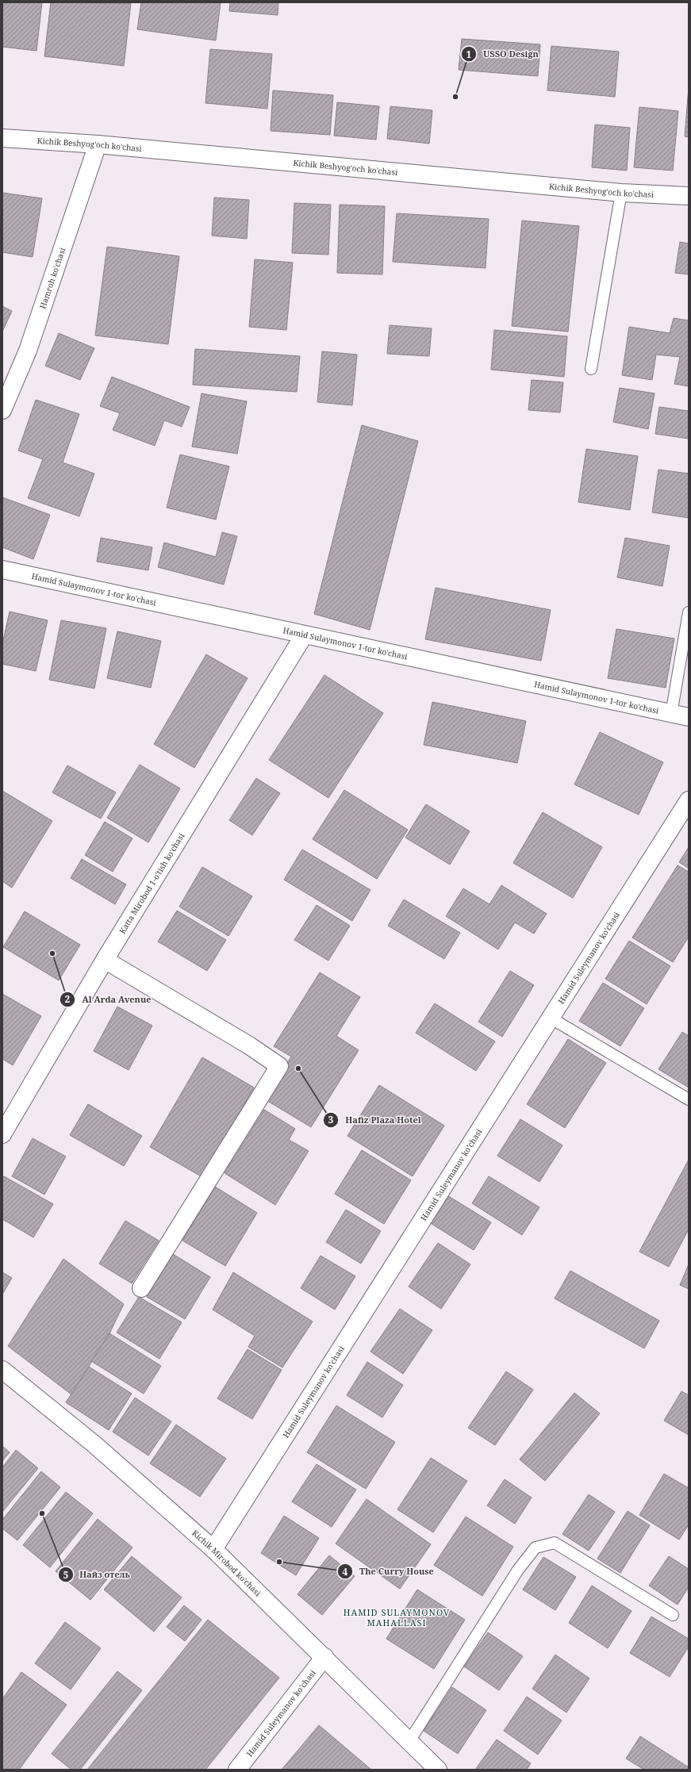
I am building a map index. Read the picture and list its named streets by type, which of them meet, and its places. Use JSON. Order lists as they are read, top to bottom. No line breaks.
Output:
{"streets":{"street":["Kichik Beshyog'och ko'chasi","Hamroh ko'chasi","Hamid Sulaymonov 1-tor ko'chasi","Katta Mirobod 1-o'tish ko'chasi","Hamid Suleymanov ko'chasi","Kichik Mirobod ko'chasi"]},"crossings":[["Kichik Beshyog'och ko'chasi","Hamroh ko'chasi"],["Hamid Sulaymonov 1-tor ko'chasi","Katta Mirobod 1-o'tish ko'chasi"],["Hamid Suleymanov ko'chasi","Kichik Mirobod ko'chasi"]],"districts":["HAMID SULAYMONOV MAHALLASI"],"places":["USSO Design","Al Arda Avenue","Hafiz Plaza Hotel","Найз отель","The Curry House"]}
